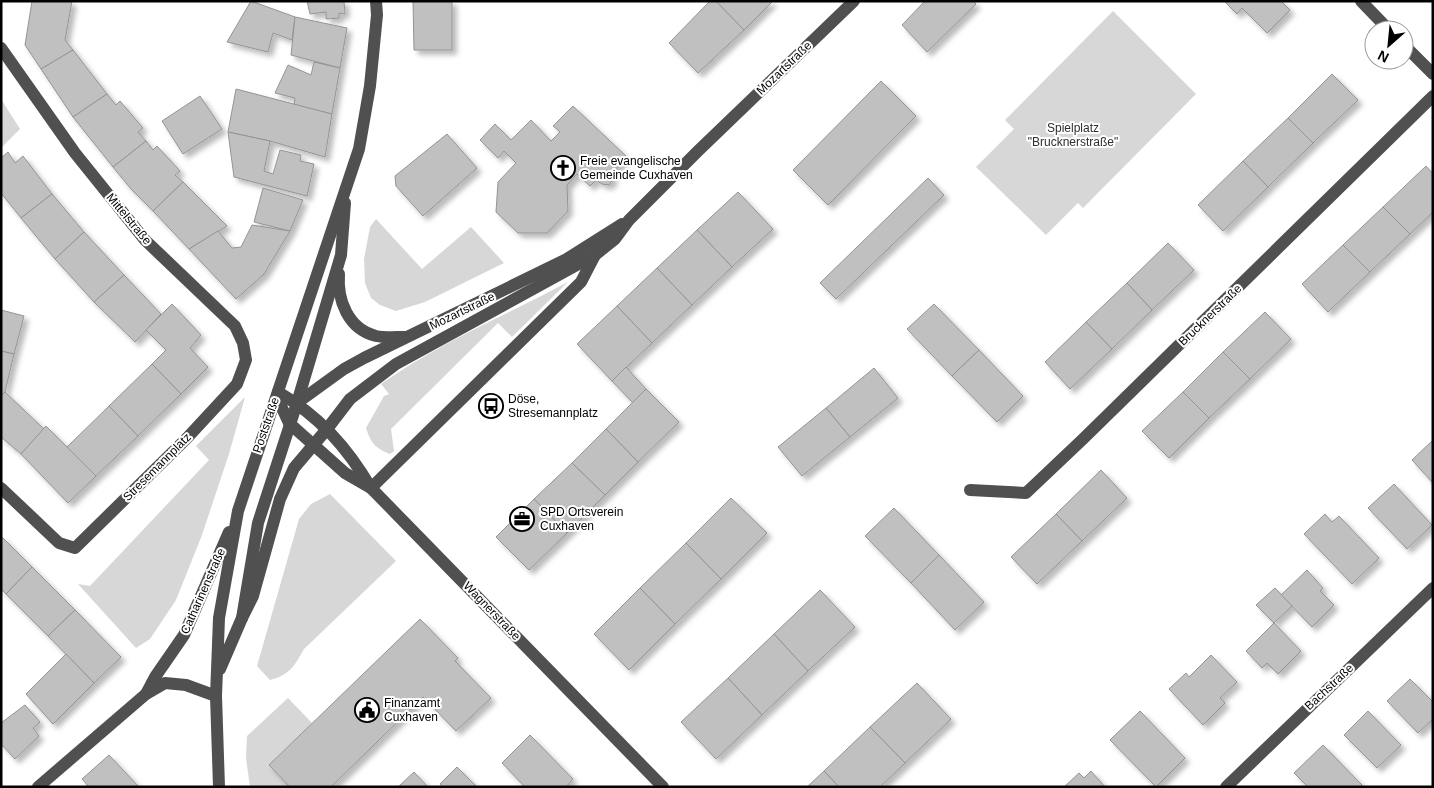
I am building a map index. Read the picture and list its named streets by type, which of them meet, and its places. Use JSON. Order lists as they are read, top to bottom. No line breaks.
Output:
{"streets":{"street":["Mozartstraße","Mittelstraße","Brucknerstraße","Poststraße","Stresemannplatz","Catharinenstraße","Wagnerstraße","Bachstraße"]},"crossings":[["Mozartstraße","Poststraße"],["Mozartstraße","Wagnerstraße"],["Mittelstraße","Stresemannplatz"],["Poststraße","Catharinenstraße"],["Poststraße","Wagnerstraße"]],"parks":["Spielplatz \"Brucknerstraße\""],"places":{"church":["Freie evangelische Gemeinde Cuxhaven"],"bus stop":["Döse, Stresemannplatz"],"office":["SPD Ortsverein Cuxhaven"],"public building":["Finanzamt Cuxhaven"]},"north":"bottom left"}
